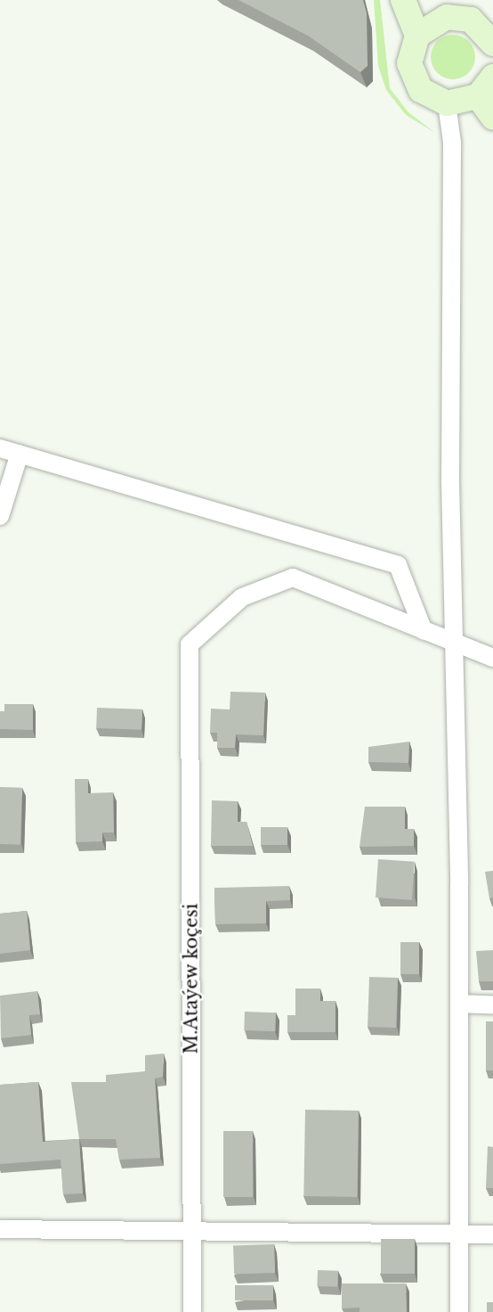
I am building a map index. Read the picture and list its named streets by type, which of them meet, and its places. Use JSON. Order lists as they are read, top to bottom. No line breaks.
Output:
{"streets":{"street":["M.Ataýew koçesi"]}}
